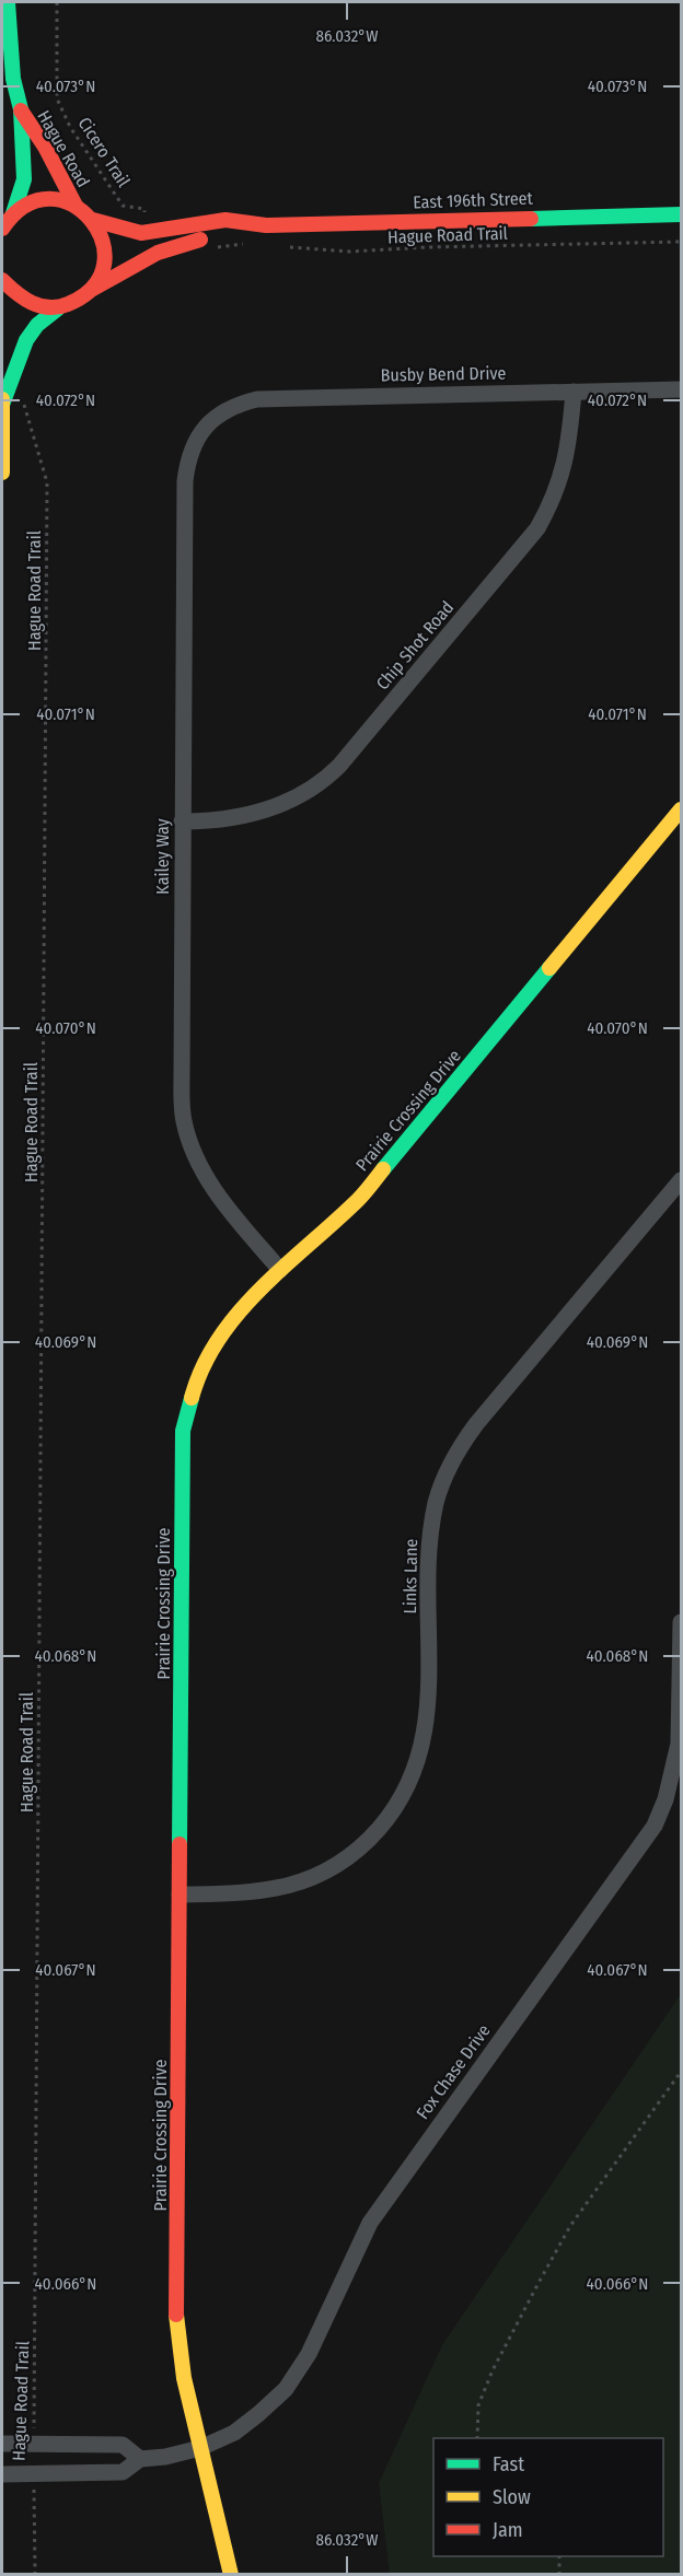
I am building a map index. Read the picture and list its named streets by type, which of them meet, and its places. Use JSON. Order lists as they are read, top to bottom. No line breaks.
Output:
{"streets":{"street":["Hague Road","East 196th Street","Busby Bend Drive","Chip Shot Road","Kailey Way","Prairie Crossing Drive","Links Lane","Fox Chase Drive"],"path":["Cicero Trail","Hague Road Trail"]},"crossings":[["Hague Road Trail","Fox Chase Drive"],["Busby Bend Drive","Chip Shot Road"],["Busby Bend Drive","Kailey Way"],["Chip Shot Road","Kailey Way"],["Kailey Way","Prairie Crossing Drive"],["Prairie Crossing Drive","Links Lane"],["Prairie Crossing Drive","Fox Chase Drive"]],"legend":["Fast","Slow","Jam"],"coordinates":["86.032°W","40.073°N","40.072°N","40.071°N","40.070°N","40.069°N","40.068°N","40.067°N","40.066°N"]}
